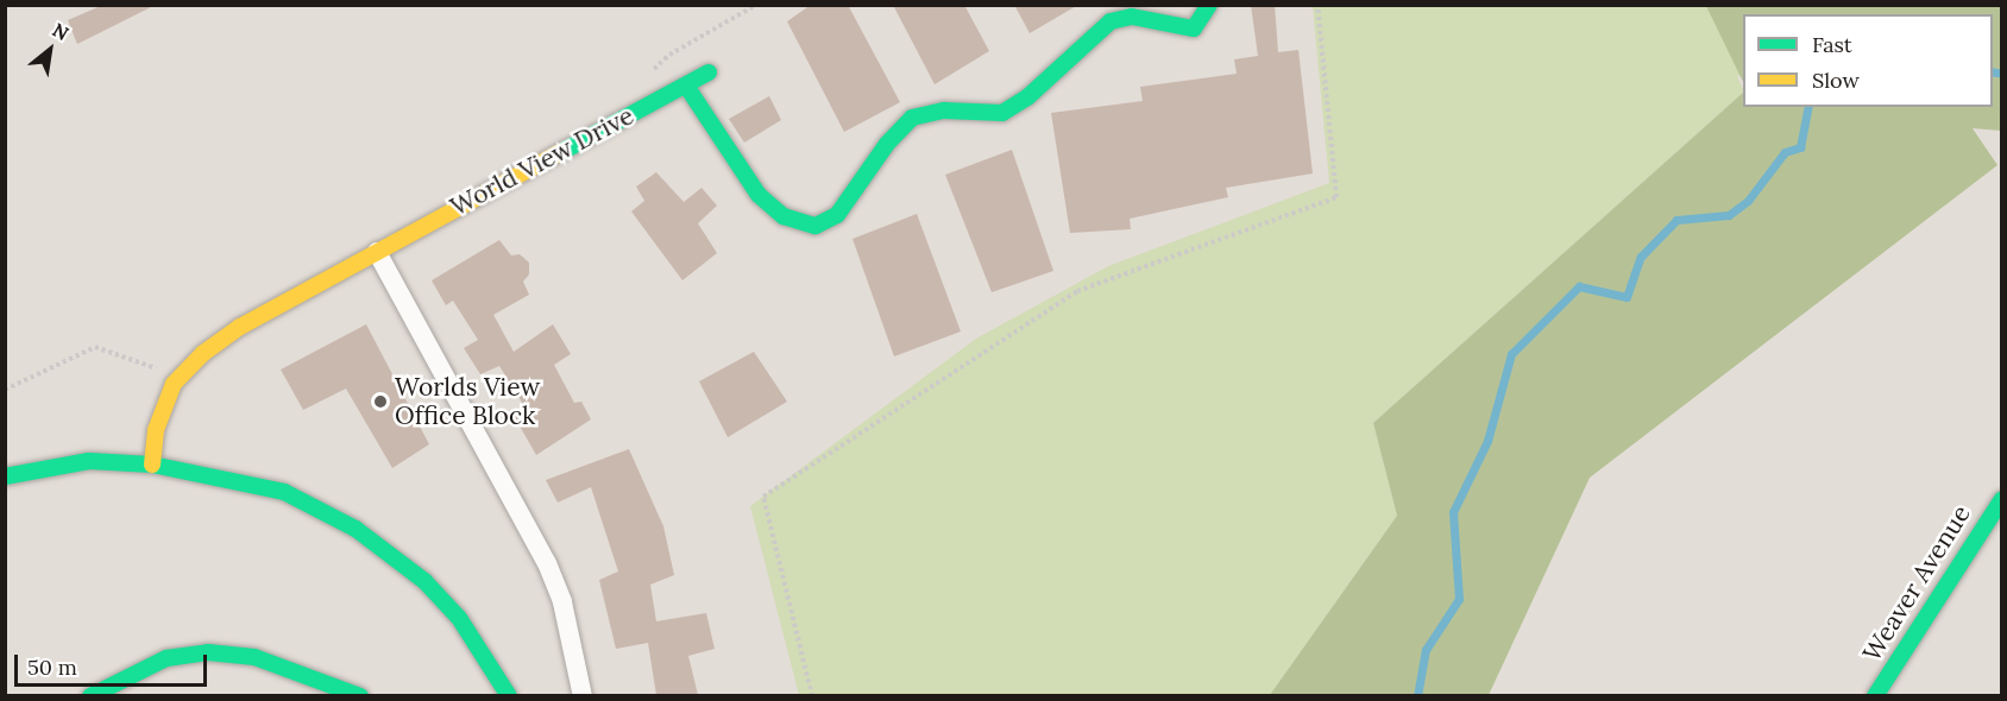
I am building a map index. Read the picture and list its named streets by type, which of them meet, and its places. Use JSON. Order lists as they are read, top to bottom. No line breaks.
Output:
{"streets":{"street":["World View Drive","Weaver Avenue"]},"places":["Worlds View Office Block"],"legend":["Fast","Slow"],"scale_bar":"50 m","north":"top right"}
